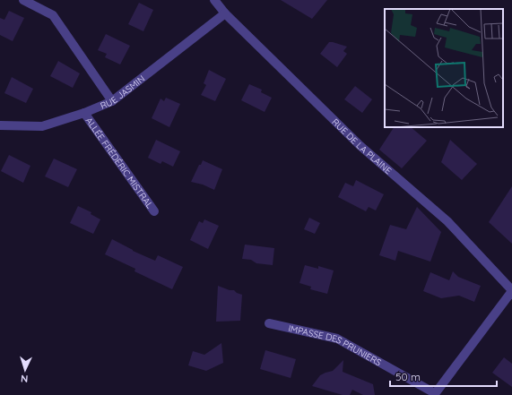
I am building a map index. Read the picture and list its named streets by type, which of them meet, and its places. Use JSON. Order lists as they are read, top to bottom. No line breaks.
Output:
{"streets":{"street":["RUE JASMIN","RUE DE LA PLAINE","ALLÉE FRÉDÉRIC MISTRAL","IMPASSE DES PRUNIERS"]},"crossings":[["RUE JASMIN","RUE DE LA PLAINE"],["RUE JASMIN","ALLÉE FRÉDÉRIC MISTRAL"]],"scale_bar":"50 m","north":"bottom"}
